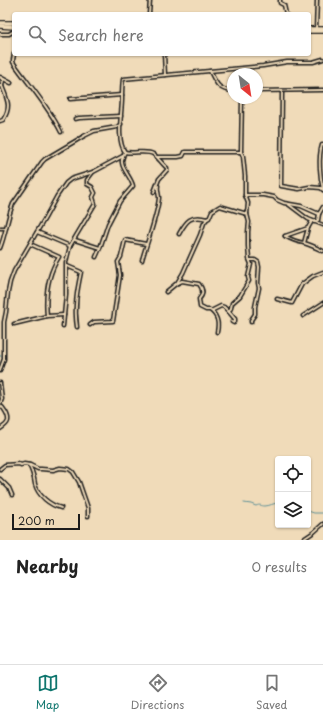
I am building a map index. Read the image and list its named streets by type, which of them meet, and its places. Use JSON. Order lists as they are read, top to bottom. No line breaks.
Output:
{"scale_bar":"200 m","north":"bottom right","page":{"search":"Search here","scale":"200 m","heading":["Nearby","0 results"],"nav":["Map","Directions","Saved"]}}
